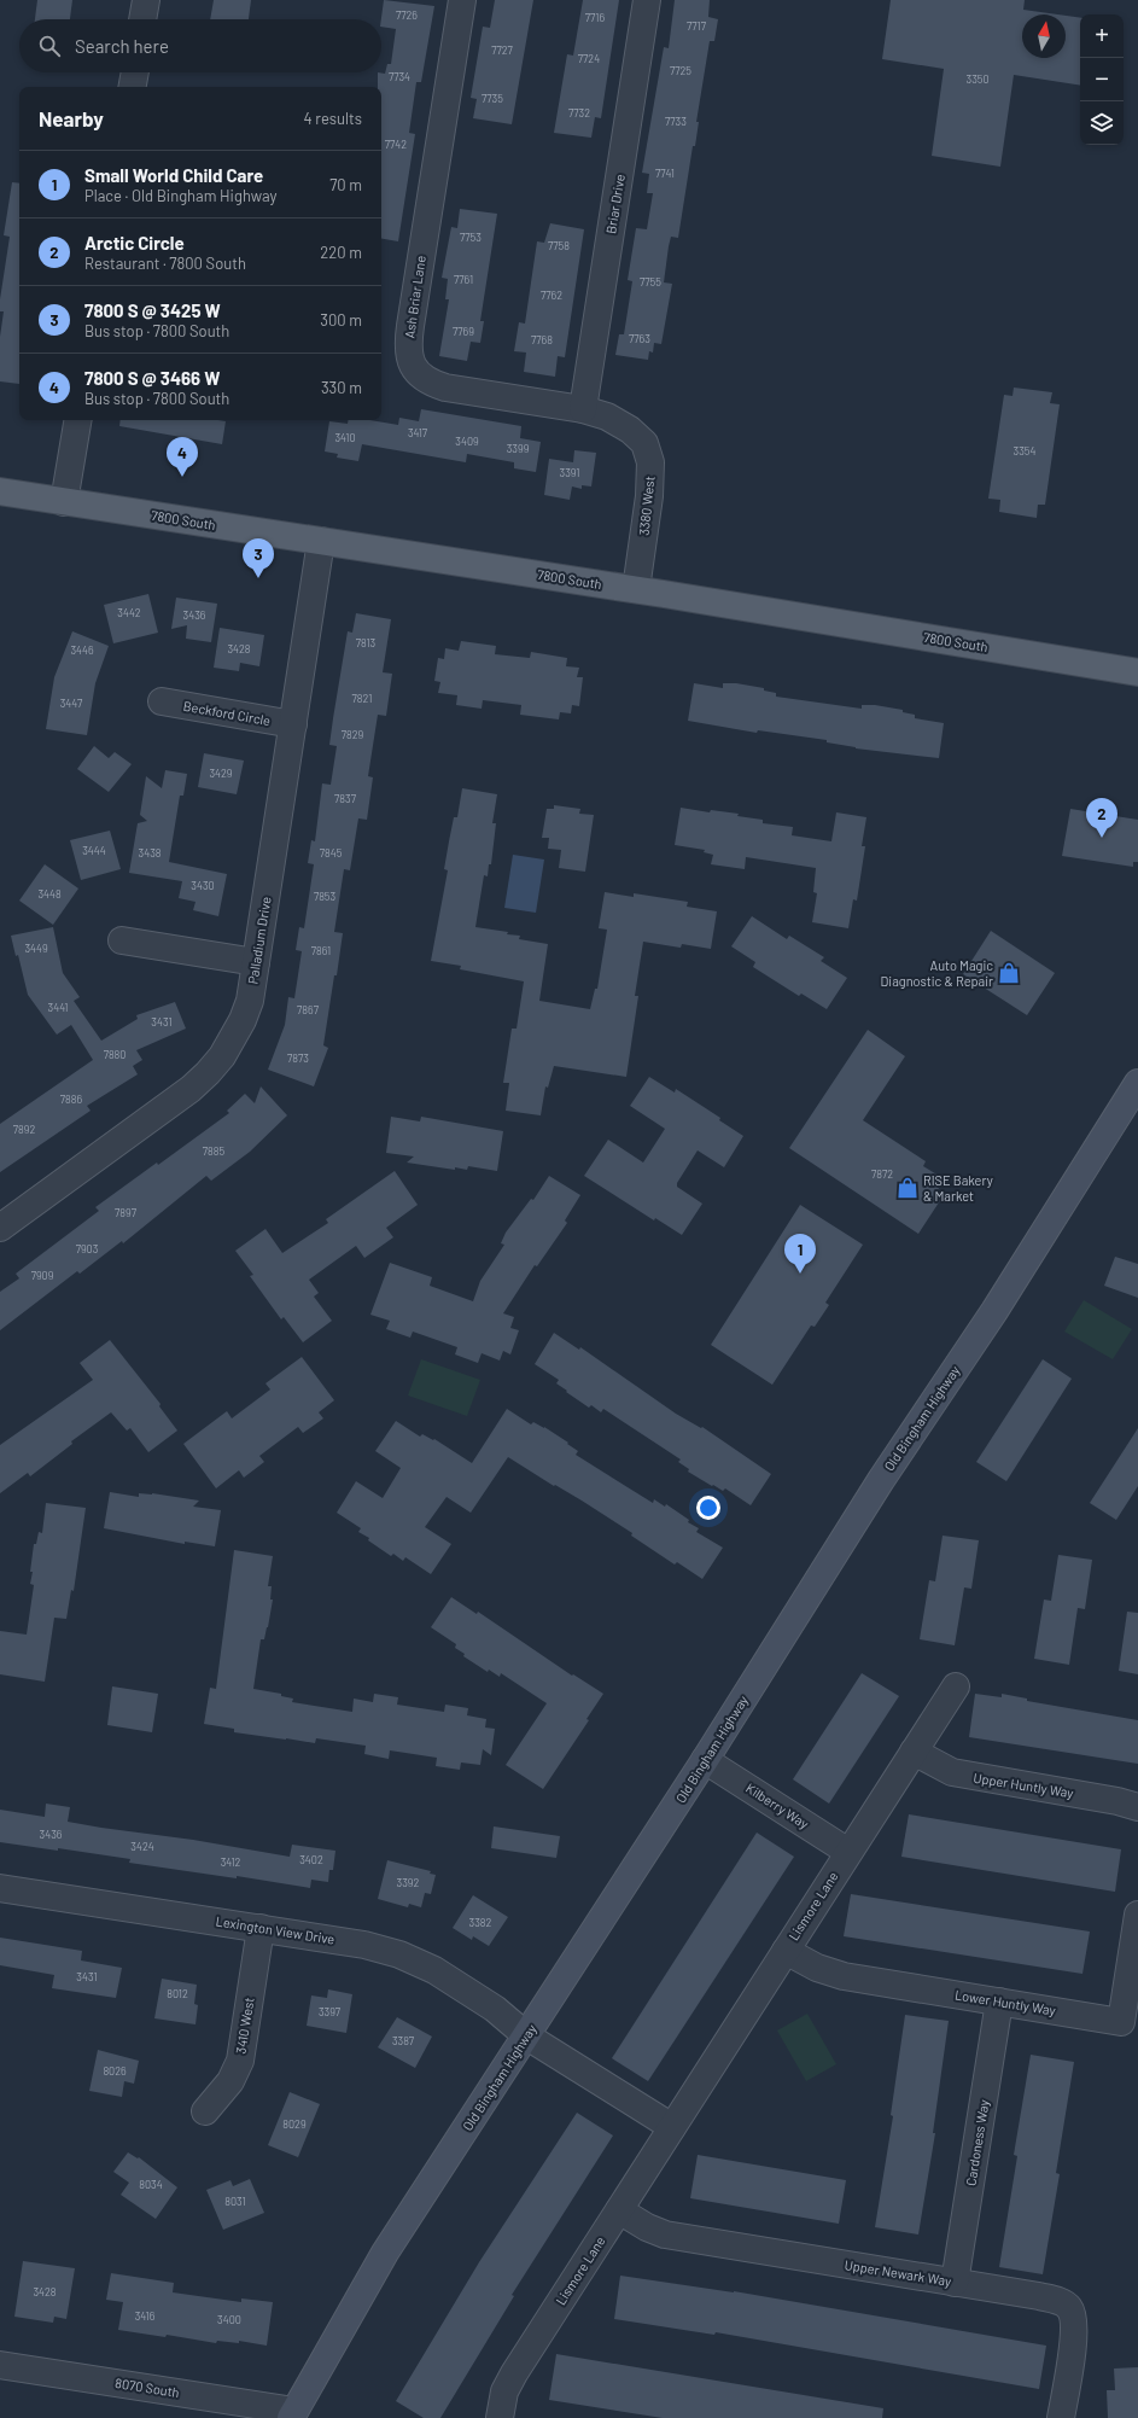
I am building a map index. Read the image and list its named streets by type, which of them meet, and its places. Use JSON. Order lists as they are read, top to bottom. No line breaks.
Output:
{"streets":{"main road":["7800 South"],"street":["Briar Drive","Ash Briar Lane","3380 West","Beckford Circle","Palladium Drive","Old Bingham Highway","Upper Huntly Way","Kilberry Way","Lismore Lane","Lexington View Drive","Lower Huntly Way","3410 West","Cardoness Way","Upper Newark Way","8070 South"]},"crossings":[["Briar Drive","Ash Briar Lane"],["Ash Briar Lane","3380 West"],["3380 West","7800 South"],["7800 South","Palladium Drive"],["Beckford Circle","Palladium Drive"],["Old Bingham Highway","Kilberry Way"],["Old Bingham Highway","Lexington View Drive"],["Old Bingham Highway","8070 South"],["Upper Huntly Way","Lismore Lane"],["Kilberry Way","Lismore Lane"],["Lismore Lane","Lower Huntly Way"],["Lismore Lane","Upper Newark Way"],["Lexington View Drive","3410 West"],["Lower Huntly Way","Cardoness Way"],["Cardoness Way","Upper Newark Way"]],"places":{"shop":["Auto Magic Diagnostic & Repair","RISE Bakery & Market"]},"house_numbers":["7726","7716","7717","7727","7724","7725","7734","3350","7735","7732","7733","7742","7741","7753","7758","7761","7755","7762","7769","7763","7768","3417","3410","3409","3399","3354","3391","3442","3436","7813","3428","3446","7821","3447","7829","3429","7837","3444","3438","7845","3430","3448","7853","3449","7861","3441","7867","3431","7880","7873","7886","7892","7885","7872","7897","7903","7909","3436","3424","3402","3412","3392","3382","3431","8012","3397","3387","8026","8029","8034","8031","3428","3416","3400"],"north":"top","page":{"map_buttons":["+","−"],"search":"Search here","heading":["Nearby","4 results"],"list":[{"mark":"1","name":"Small World Child Care","note":"Place · Old Bingham Highway","value":"70 m"},{"mark":"2","name":"Arctic Circle","note":"Restaurant · 7800 South","value":"220 m"},{"mark":"3","name":"7800 S @ 3425 W","note":"Bus stop · 7800 South","value":"300 m"},{"mark":"4","name":"7800 S @ 3466 W","note":"Bus stop · 7800 South","value":"330 m"}],"pins":["4","3","2","1"]}}
